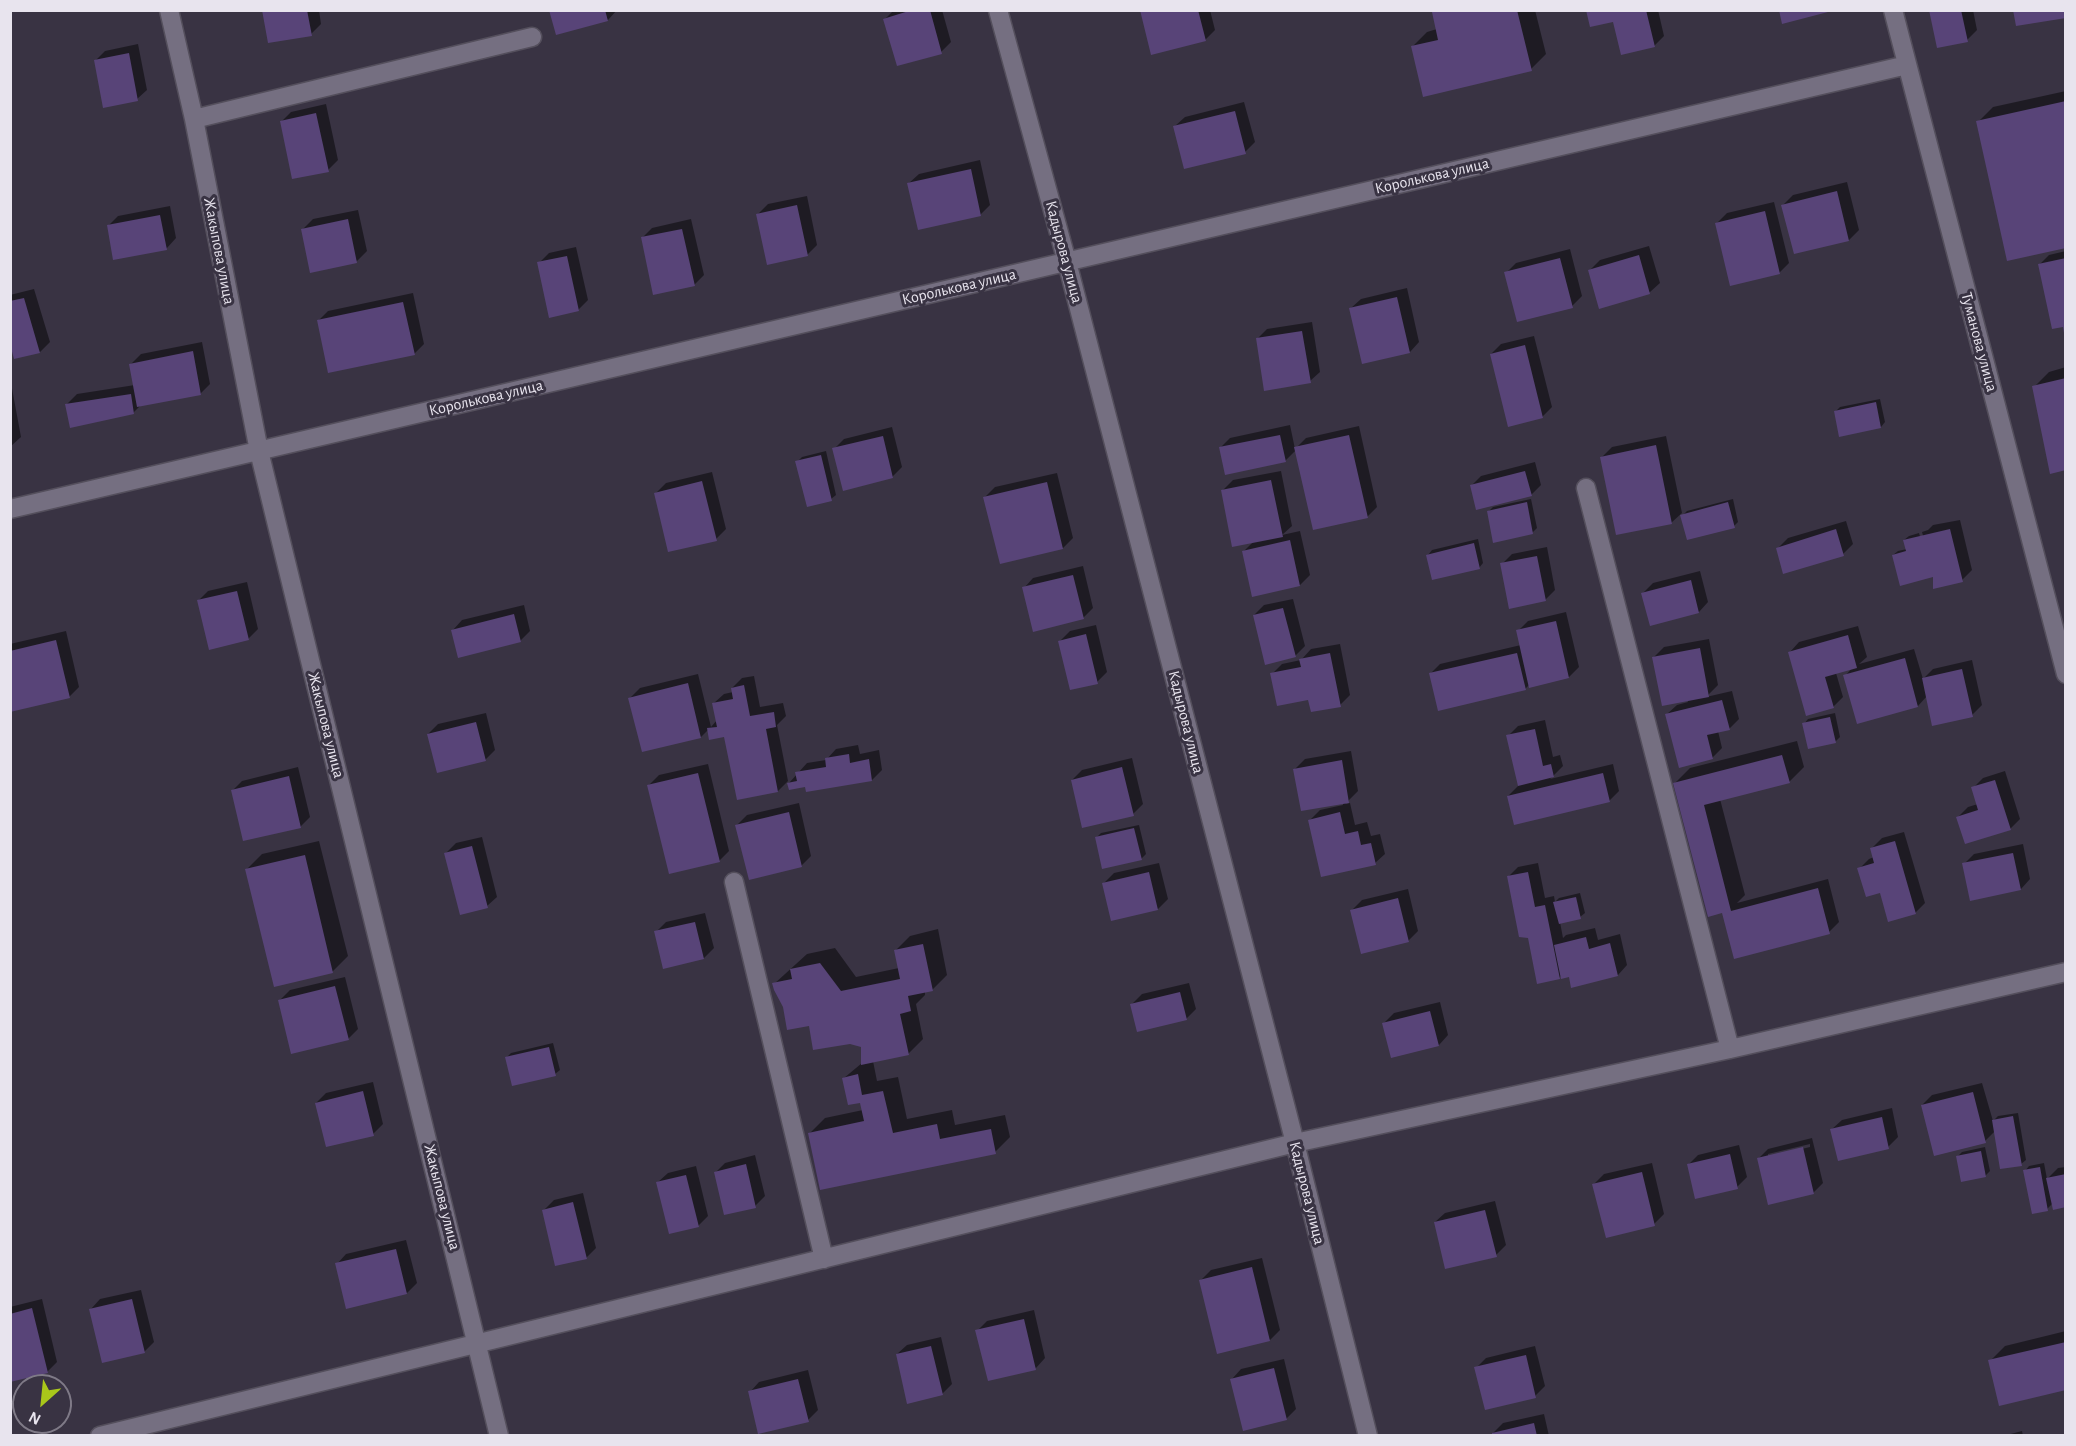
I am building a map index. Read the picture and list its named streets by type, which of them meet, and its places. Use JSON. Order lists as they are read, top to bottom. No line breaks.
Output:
{"streets":{"street":["Королькова улица","Жакыпова улица","Кадырова улица","Туманова улица"]},"crossings":[["Королькова улица","Жакыпова улица"],["Королькова улица","Кадырова улица"],["Королькова улица","Туманова улица"]],"north":"bottom left"}
